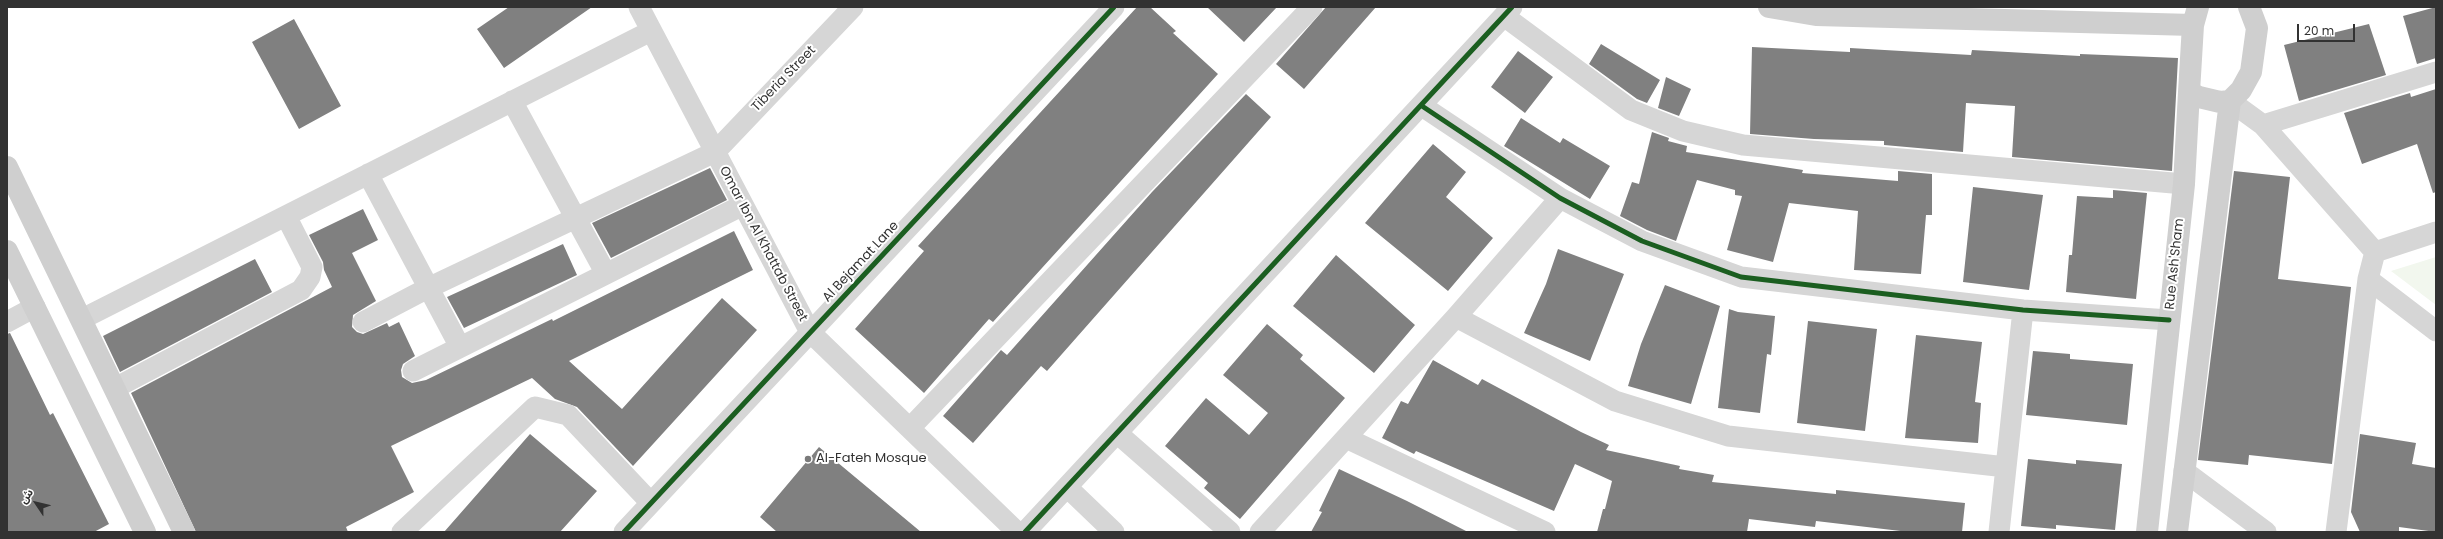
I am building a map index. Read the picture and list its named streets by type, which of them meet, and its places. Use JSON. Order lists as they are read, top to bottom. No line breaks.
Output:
{"streets":{"main road":["Rue Ash'Sham"],"street":["Tiberia Street","Omar Ibn Al Khattab Street","Al Bejamat Lane"]},"crossings":[["Tiberia Street","Omar Ibn Al Khattab Street"],["Omar Ibn Al Khattab Street","Al Bejamat Lane"]],"places":["Al-Fateh Mosque"],"scale_bar":"20 m","north":"top left"}
